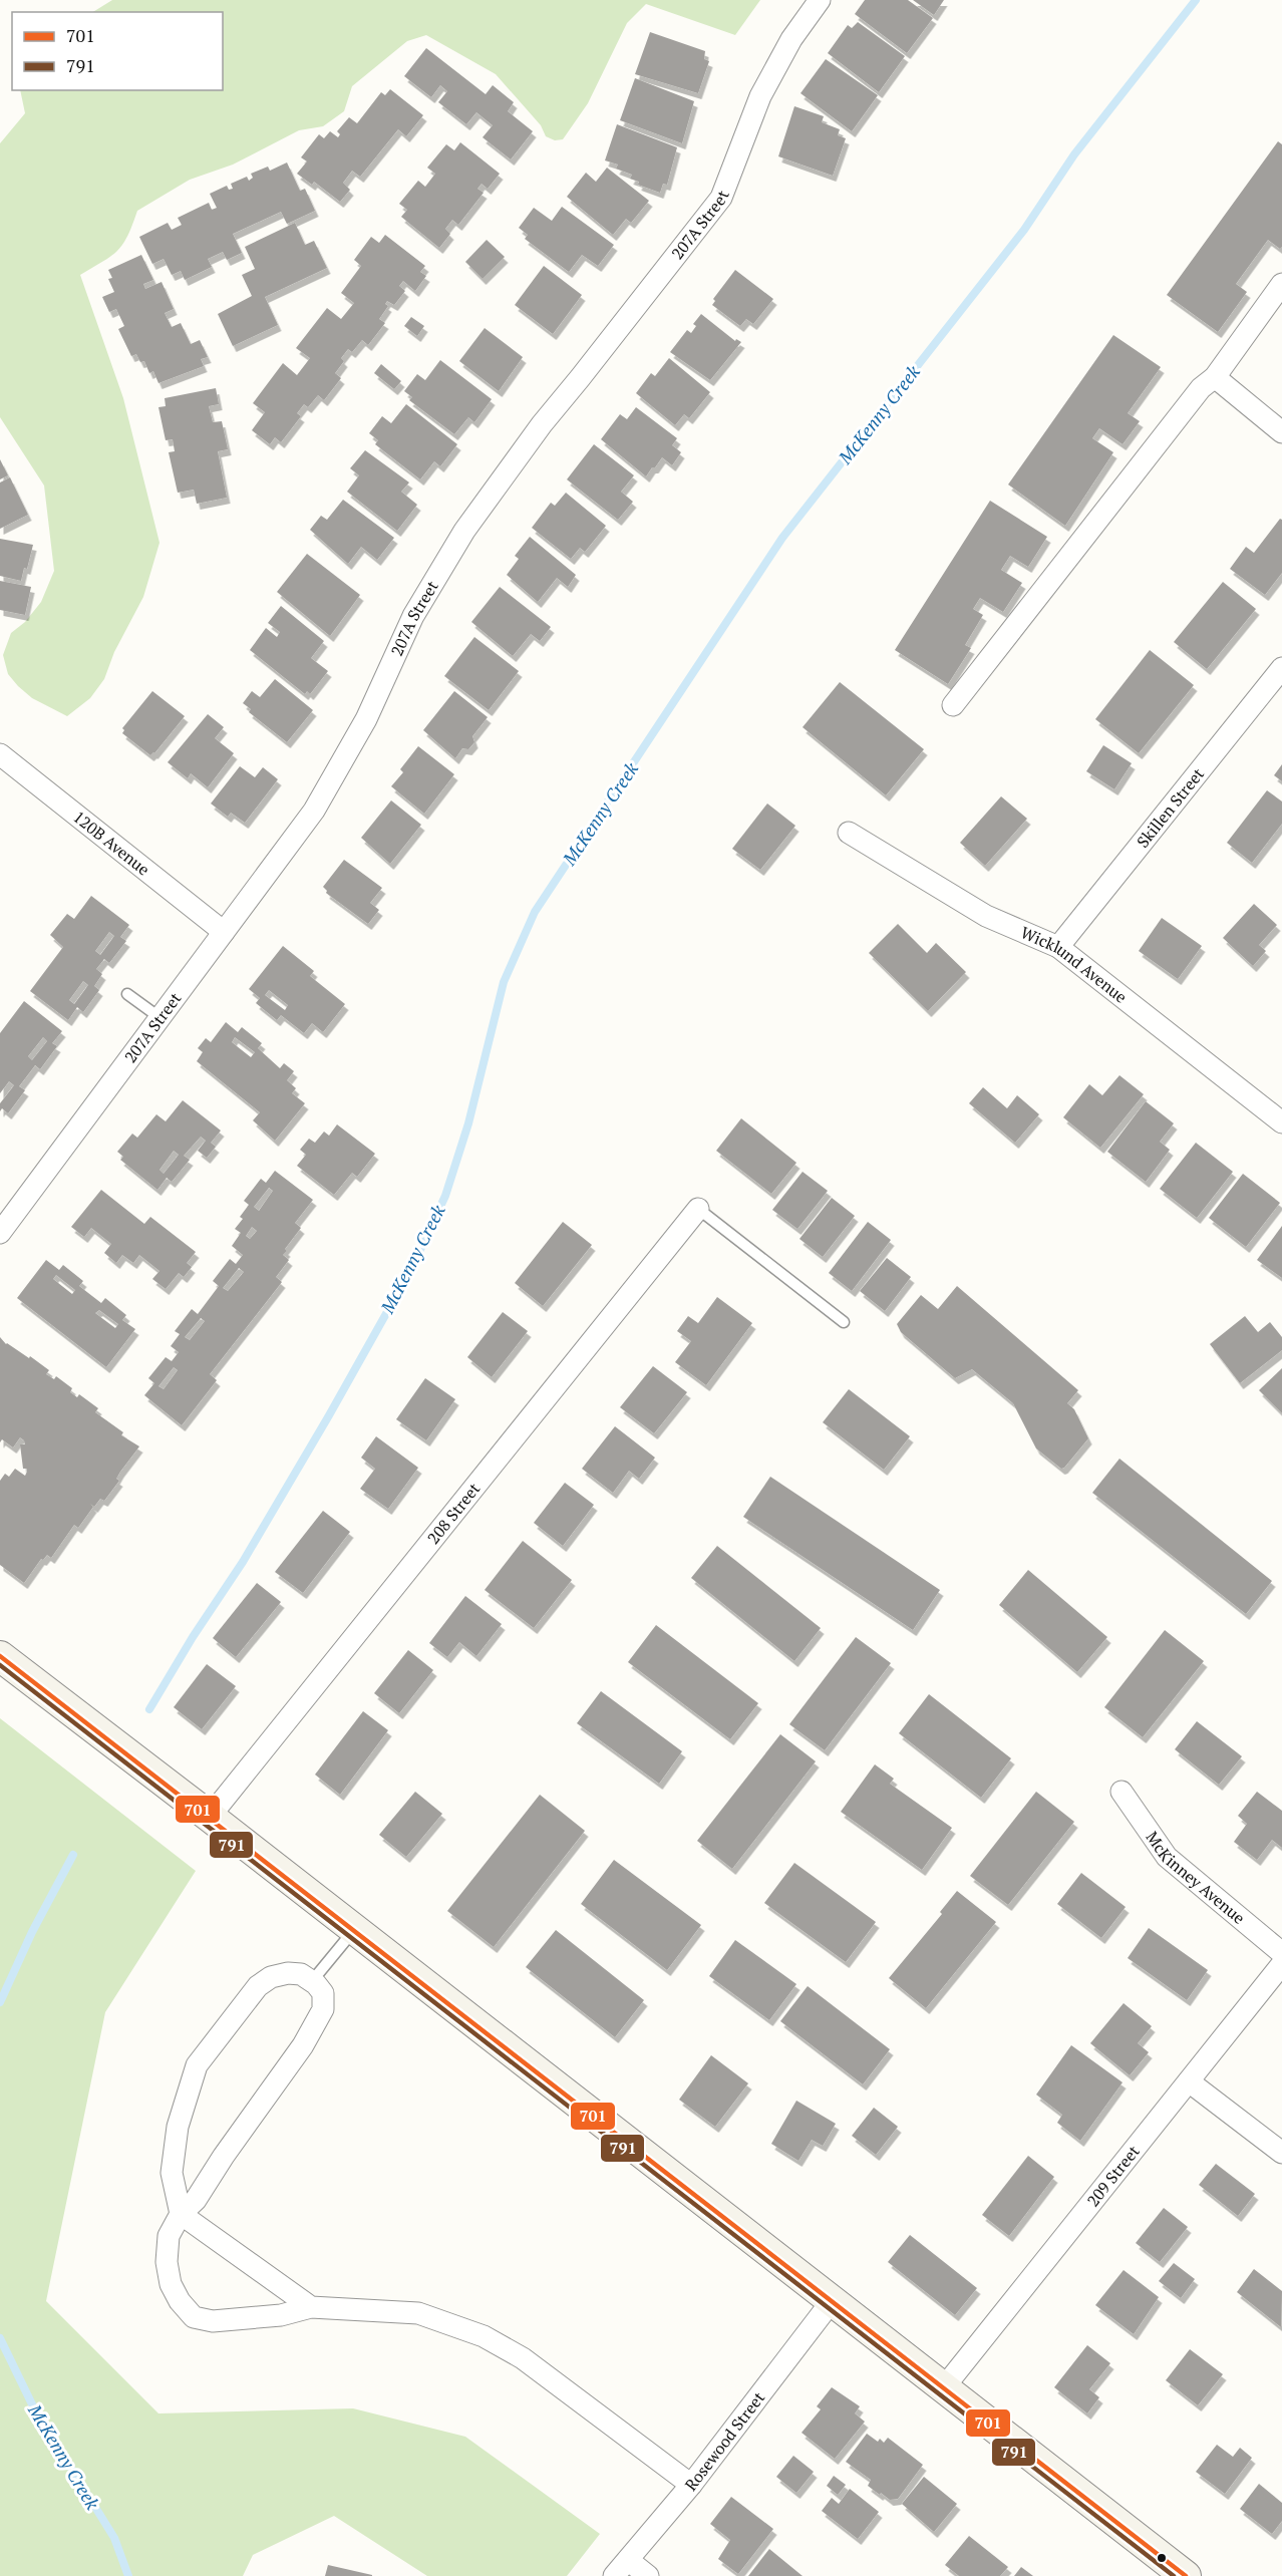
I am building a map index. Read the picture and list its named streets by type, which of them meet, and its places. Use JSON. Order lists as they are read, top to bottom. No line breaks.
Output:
{"streets":{"street":["207A Street","Skillen Street","120B Avenue","Wicklund Avenue","208 Street","McKinney Avenue","209 Street","Rosewood Street"]},"crossings":[["207A Street","120B Avenue"],["Skillen Street","Wicklund Avenue"]],"water":["McKenny Creek"],"lines":["transit line 701","transit line 791"],"legend":["701","791"]}
